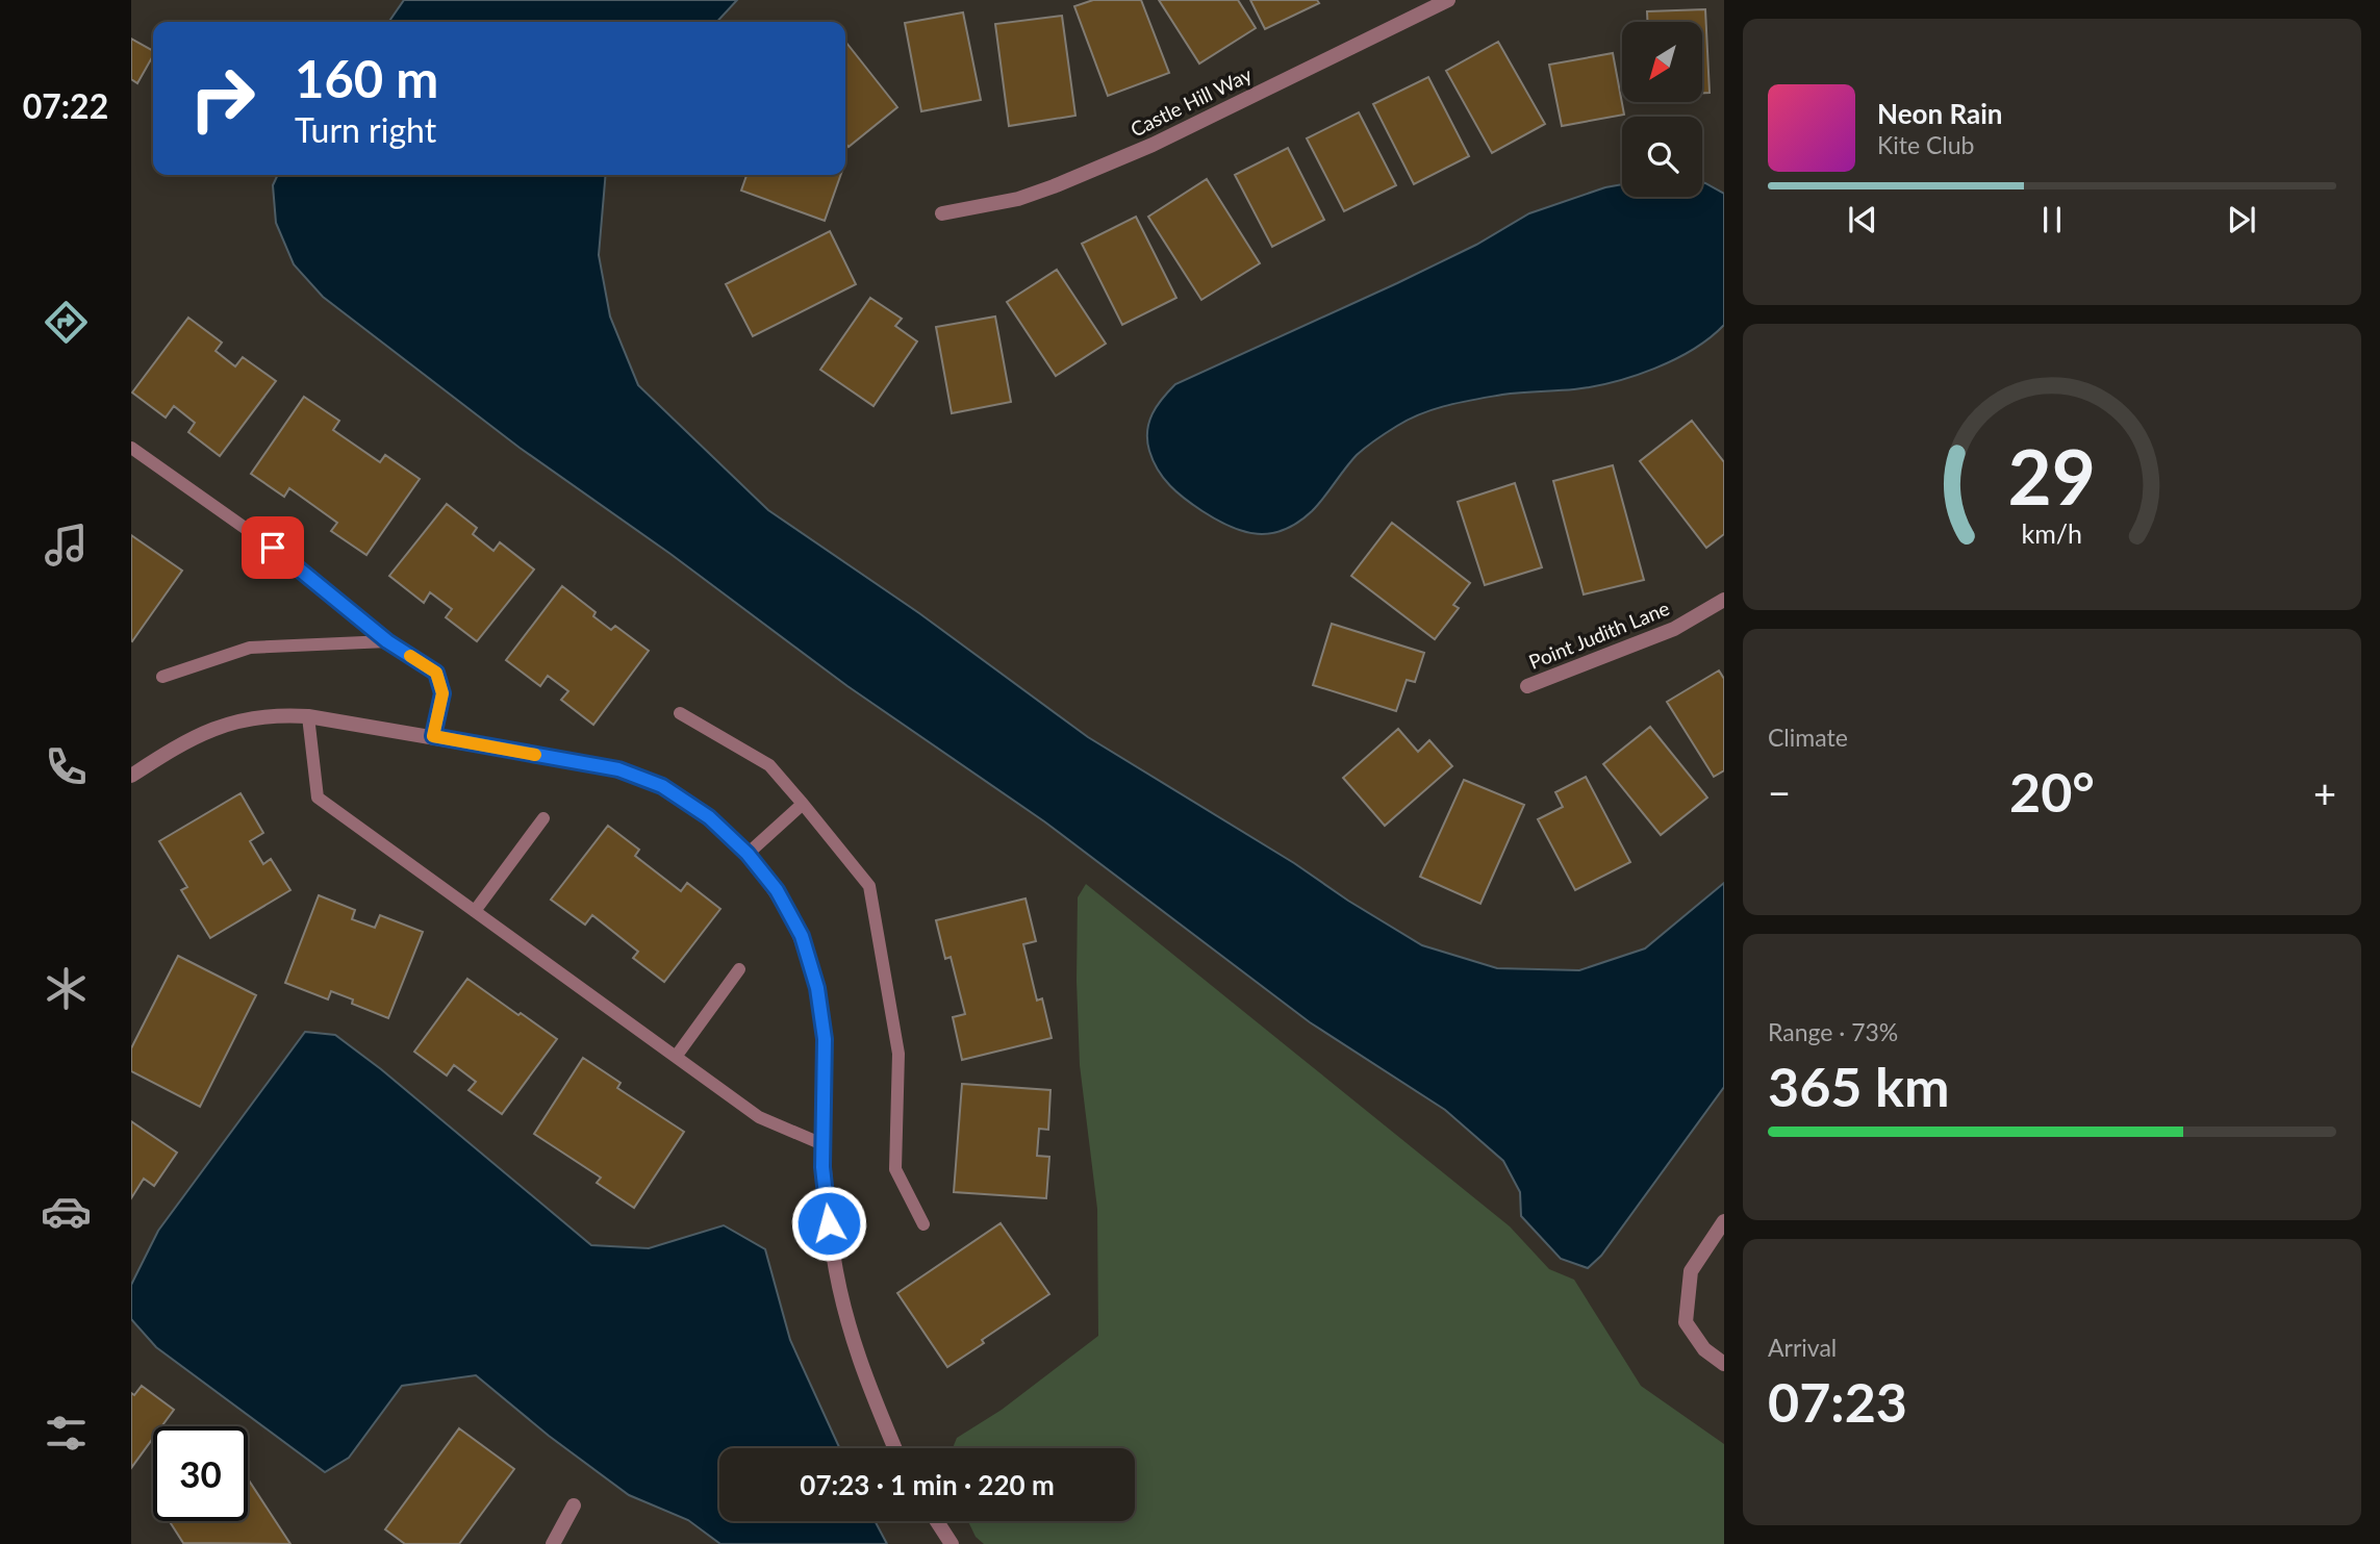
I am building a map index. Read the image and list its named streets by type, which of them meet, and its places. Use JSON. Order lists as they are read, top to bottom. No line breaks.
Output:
{"streets":{"street":["Castle Hill Way","Point Judith Lane"]},"north":"bottom left","page":{"tabs":"07:22","turn":["160 m","Turn right"],"song":["Neon Rain","Kite Club"],"tile":["Climate",["Range · 73%","365 km"],["Arrival","07:23"]],"heat":["−","20°","+"],"limit":"30","trip":"07:23 · 1 min · 220 m","gauge":["29","km/h"]}}
